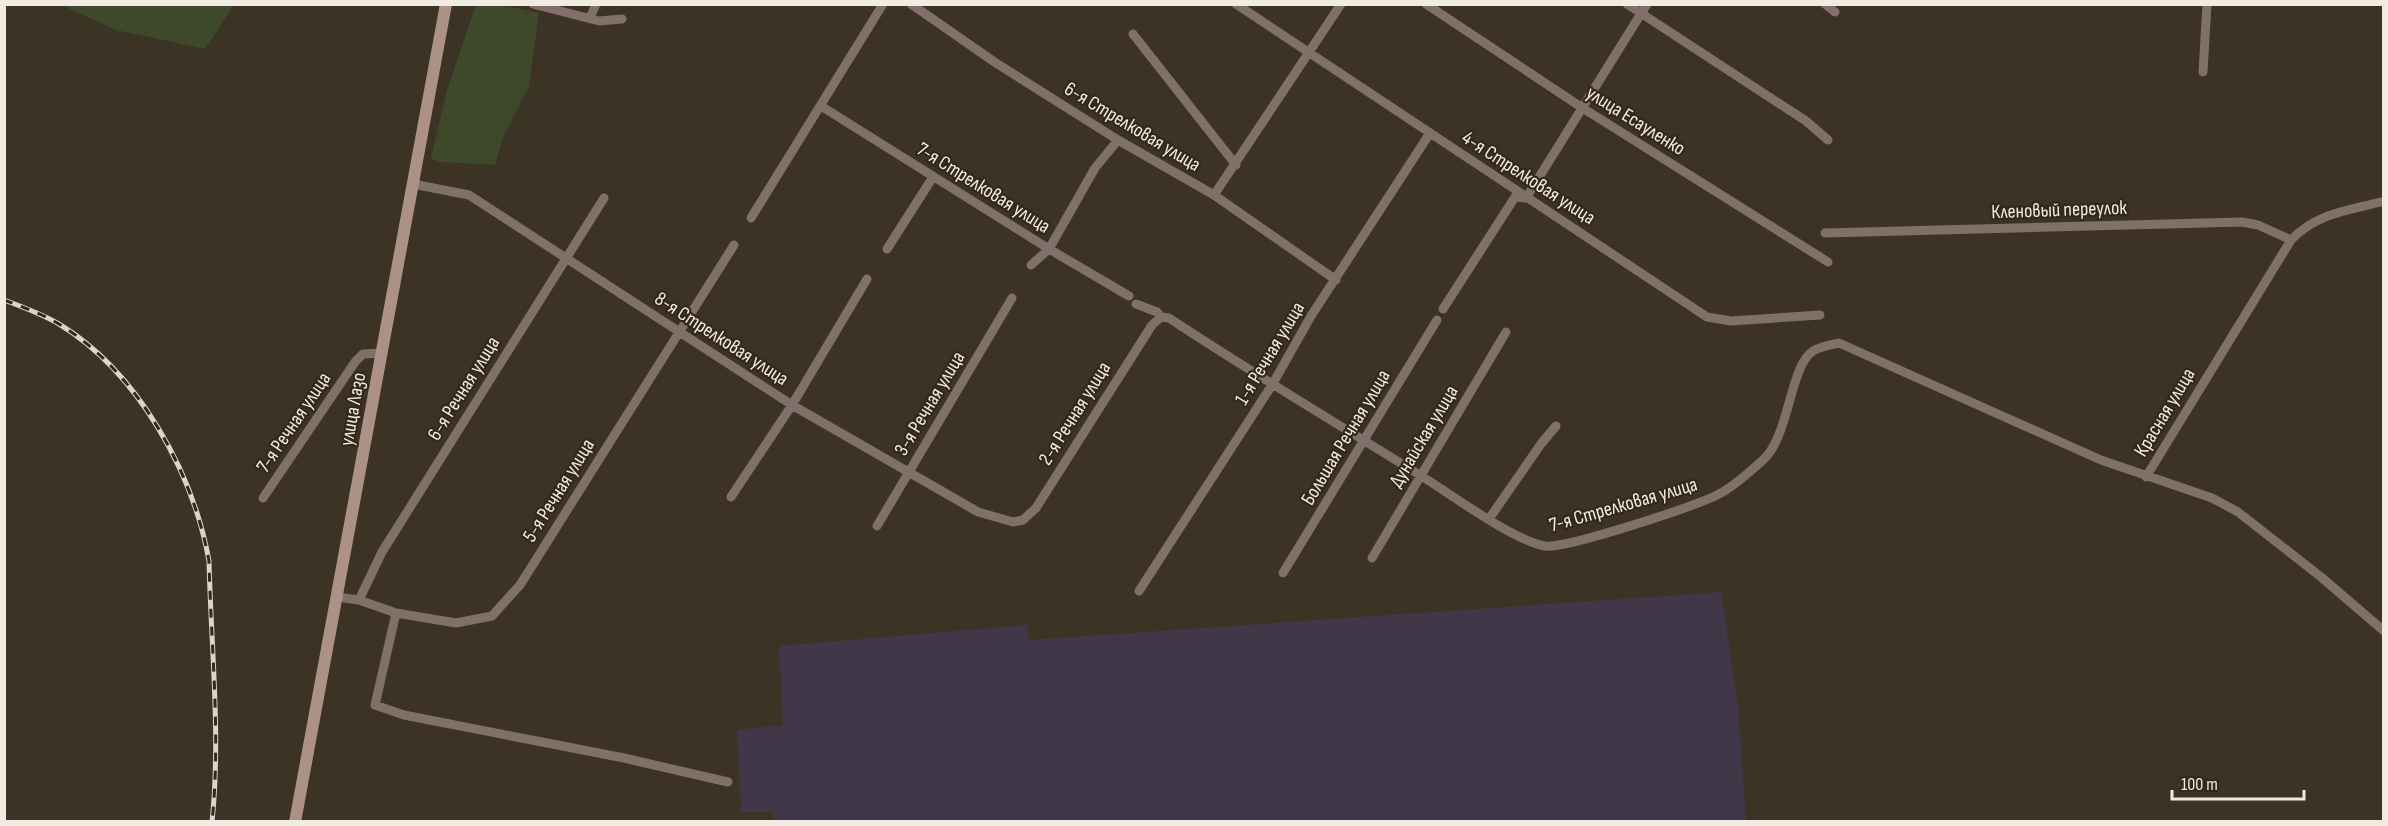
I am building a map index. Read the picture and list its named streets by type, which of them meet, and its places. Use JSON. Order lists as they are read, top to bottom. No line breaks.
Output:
{"streets":{"main road":["улица Лазо"],"street":["улица Есауленко","6-я Стрелковая улица","4-я Стрелковая улица","7-я Стрелковая улица","Кленовый переулок","8-я Стрелковая улица","1-я Речная улица","6-я Речная улица","3-я Речная улица","Красная улица","2-я Речная улица","7-я Речная улица","Дунайская улица","Большая Речная улица","5-я Речная улица"]},"crossings":[["6-я Стрелковая улица","1-я Речная улица"],["4-я Стрелковая улица","1-я Речная улица"],["7-я Стрелковая улица","1-я Речная улица"],["7-я Стрелковая улица","Красная улица"],["7-я Стрелковая улица","2-я Речная улица"],["7-я Стрелковая улица","Дунайская улица"],["7-я Стрелковая улица","Большая Речная улица"],["Кленовый переулок","Красная улица"],["8-я Стрелковая улица","6-я Речная улица"],["8-я Стрелковая улица","3-я Речная улица"],["8-я Стрелковая улица","улица Лазо"],["8-я Стрелковая улица","2-я Речная улица"],["8-я Стрелковая улица","5-я Речная улица"],["6-я Речная улица","5-я Речная улица"],["улица Лазо","7-я Речная улица"],["улица Лазо","5-я Речная улица"]],"scale_bar":"100 m"}
